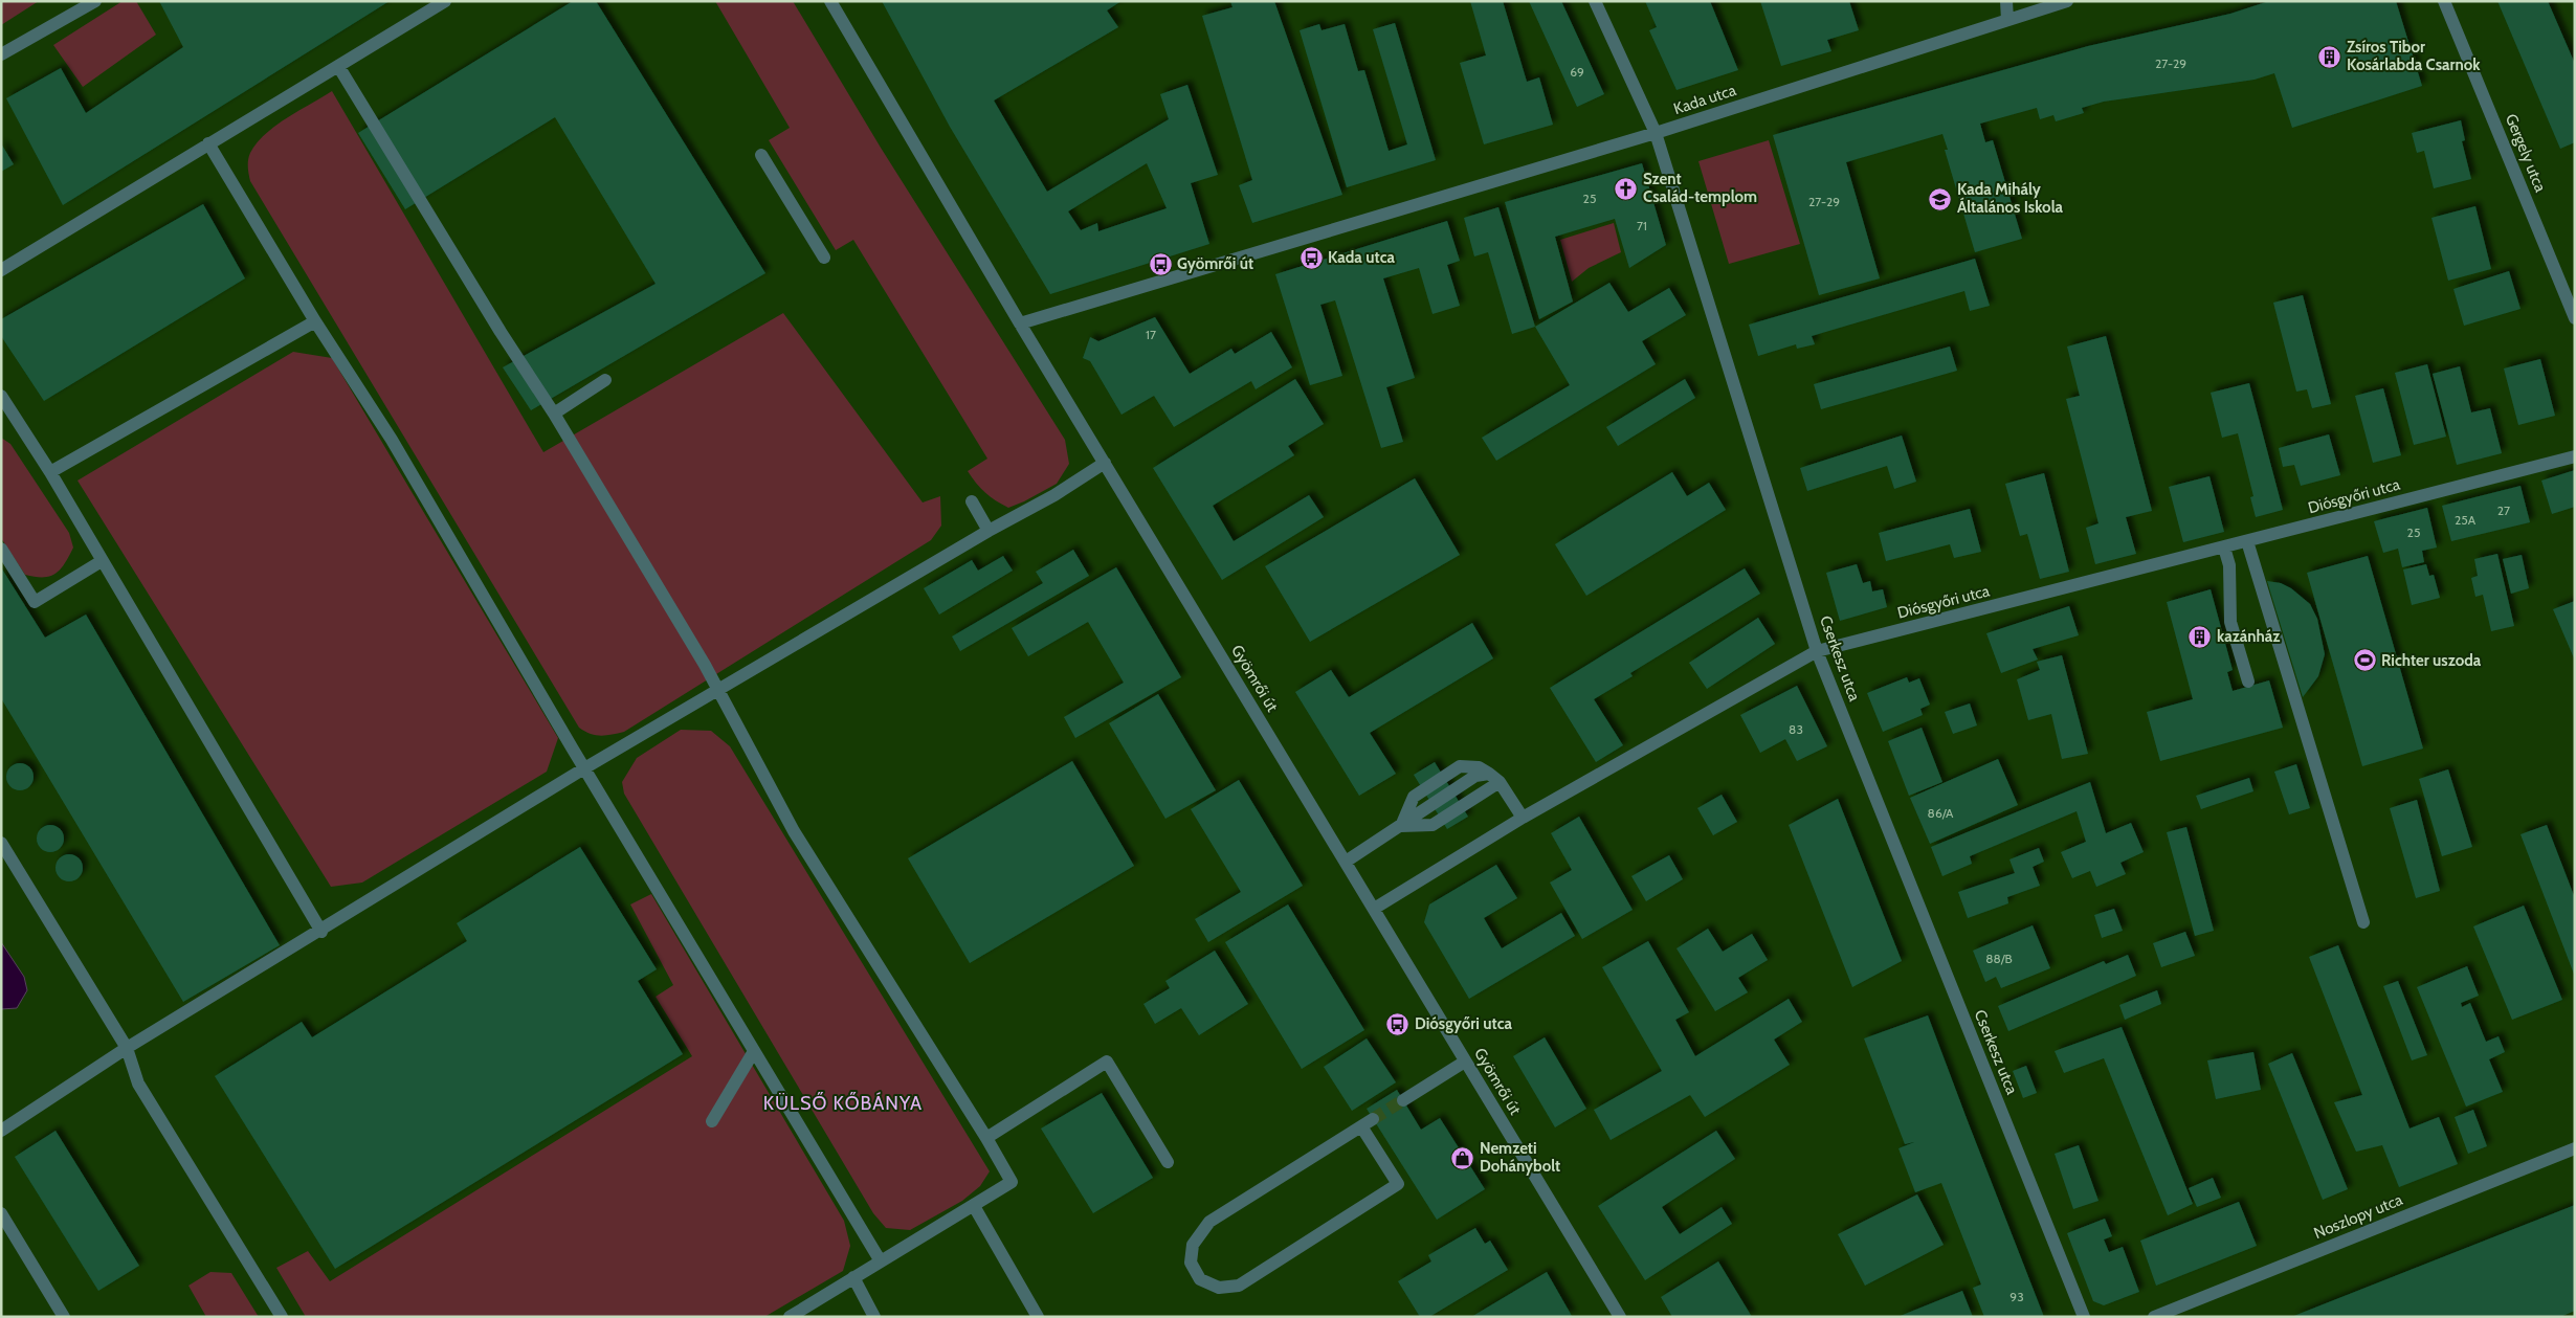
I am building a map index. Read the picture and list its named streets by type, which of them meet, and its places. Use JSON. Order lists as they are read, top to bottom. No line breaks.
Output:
{"streets":{"street":["Kada utca","Gergely utca","Diósgyőri utca","Cserkesz utca","Gyömrői út","Noszlopy utca"]},"crossings":[["Kada utca","Cserkesz utca"],["Kada utca","Gyömrői út"],["Diósgyőri utca","Cserkesz utca"],["Diósgyőri utca","Gyömrői út"]],"districts":["KÜLSŐ KŐBÁNYA"],"places":{"building":["Zsíros Tibor Kosárlabda Csarnok","kazánház"],"church":["Szent Család-templom"],"school or university":["Kada Mihály Általános Iskola"],"bus stop":["Kada utca","Gyömrői út","Diósgyőri utca"],"sports":["Richter uszoda"],"shop":["Nemzeti Dohánybolt"]},"house_numbers":["27-29","69","25","27-29","71","17","27","25A","25","83","86/A","88/B","93"]}
